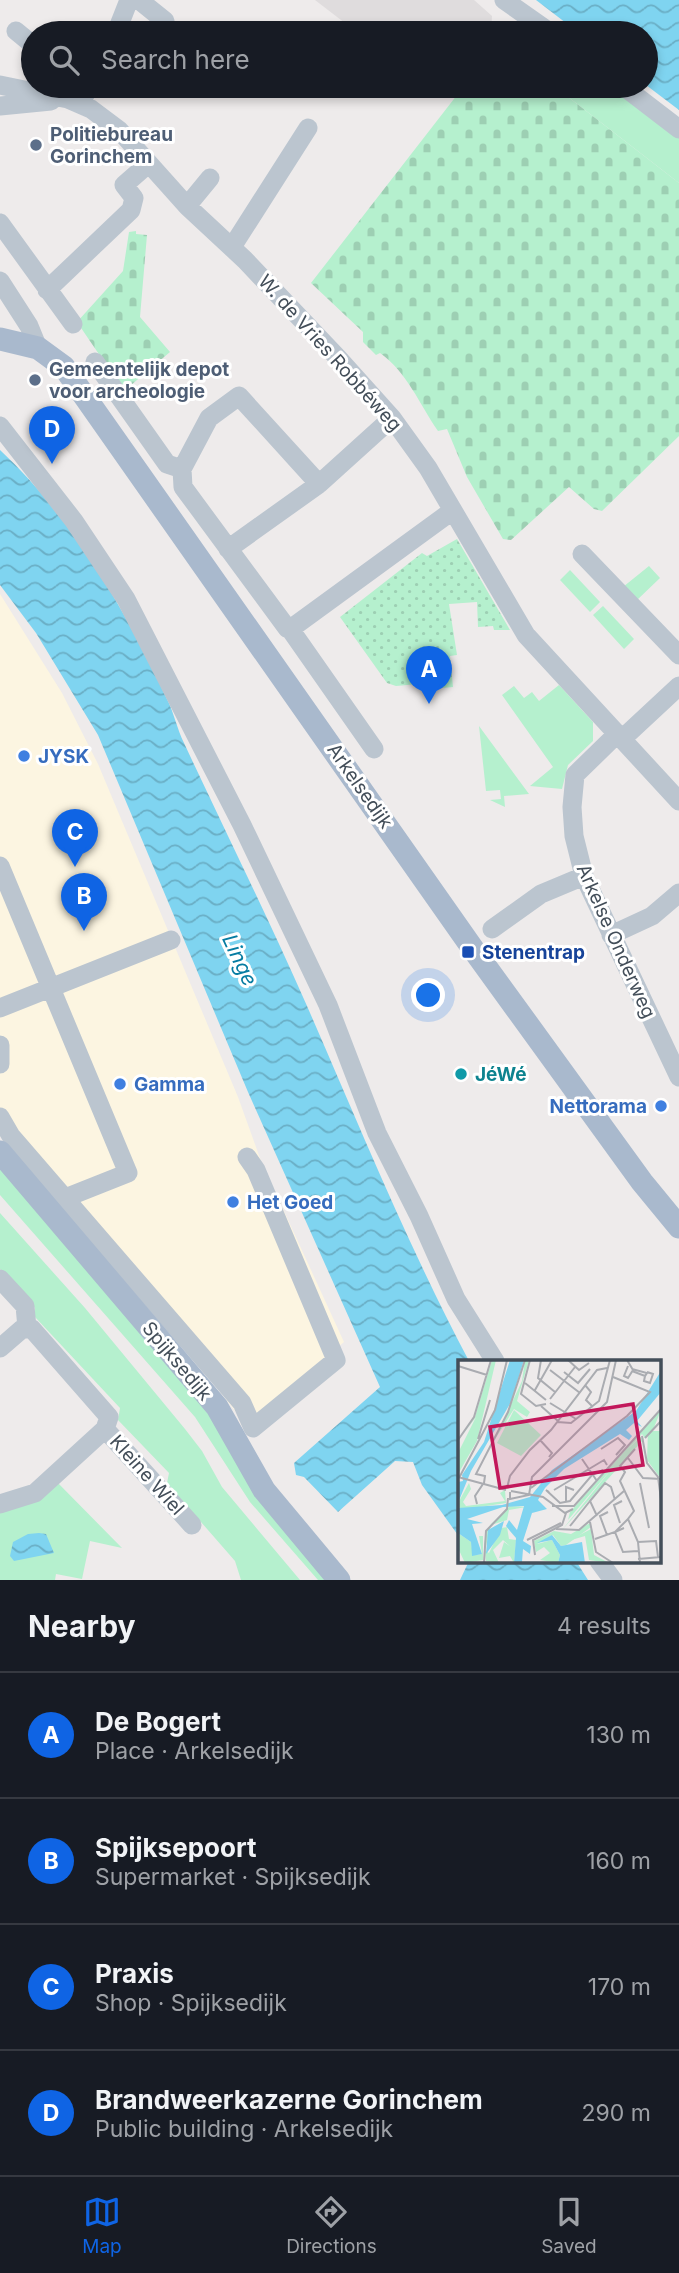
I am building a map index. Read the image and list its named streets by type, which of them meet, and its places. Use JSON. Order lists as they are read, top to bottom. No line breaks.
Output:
{"streets":{"main road":["Arkelsedijk","Spijksedijk"],"street":["W. de Vries Robbéweg","Arkelse Onderweg","Kleine Wiel"]},"crossings":[["W. de Vries Robbéweg","Arkelse Onderweg"]],"water":["Linge"],"places":{"other":["Politiebureau Gorinchem","Gemeentelijk depot voor archeologie","JYSK","JéWé","Gamma","Nettorama","Het Goed"],"transit":["Stenentrap"]},"page":{"search":"Search here","pins":["D","A","C","B"],"heading":["Nearby","4 results"],"list":[{"mark":"A","name":"De Bogert","note":"Place · Arkelsedijk","value":"130 m"},{"mark":"B","name":"Spijksepoort","note":"Supermarket · Spijksedijk","value":"160 m"},{"mark":"C","name":"Praxis","note":"Shop · Spijksedijk","value":"170 m"},{"mark":"D","name":"Brandweerkazerne Gorinchem","note":"Public building · Arkelsedijk","value":"290 m"}],"nav":["Map","Directions","Saved"]}}
